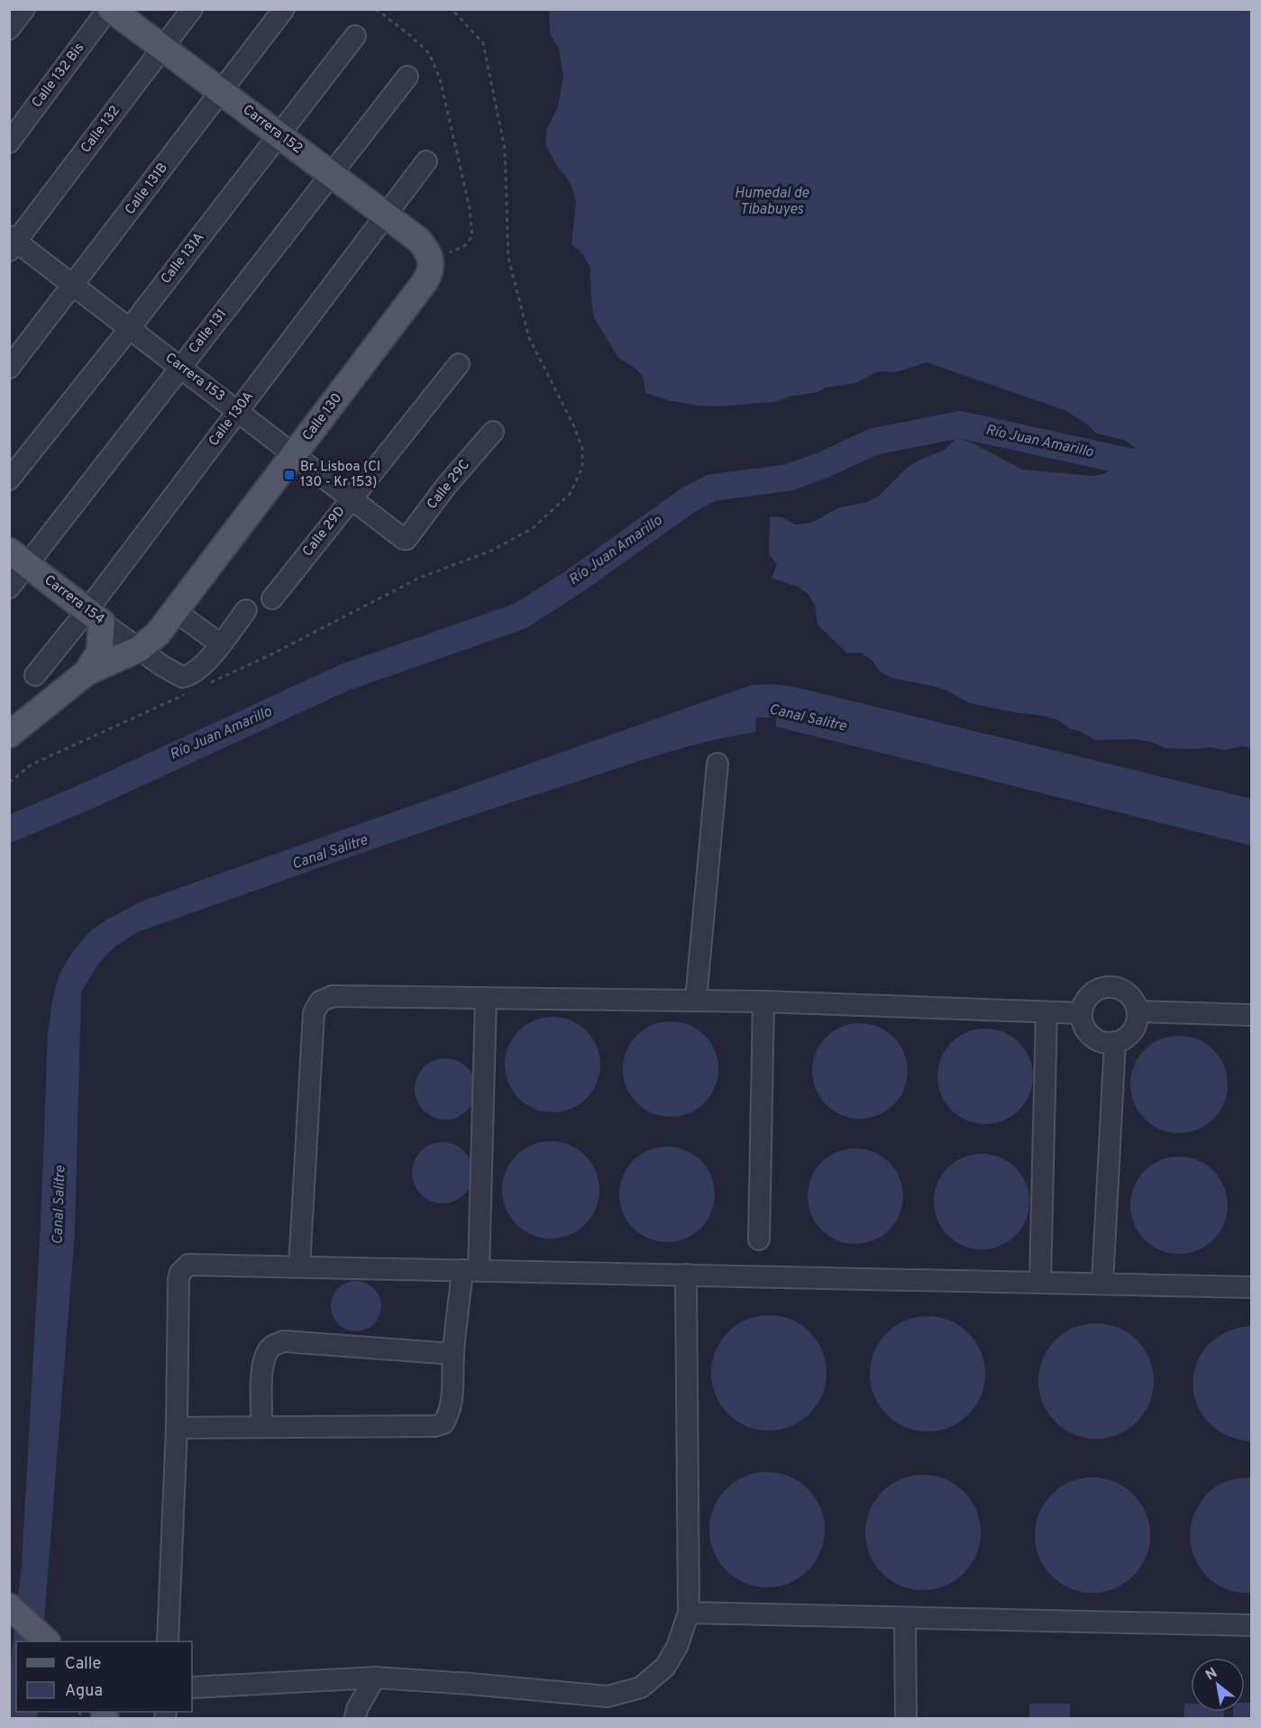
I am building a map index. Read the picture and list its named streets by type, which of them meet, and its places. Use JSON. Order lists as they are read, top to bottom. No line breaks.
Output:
{"streets":{"main road":["Carrera 152","Calle 130","Carrera 154"],"street":["Calle 132 Bis","Calle 132","Calle 131B","Calle 131A","Calle 131","Carrera 153","Calle 130A","Calle 29C","Calle 29D"]},"crossings":[["Calle 132 Bis","Carrera 152"],["Calle 132","Carrera 152"],["Calle 132","Carrera 153"],["Carrera 152","Calle 131B"],["Carrera 152","Calle 131A"],["Carrera 152","Calle 131"],["Carrera 152","Calle 130"],["Carrera 152","Calle 130A"],["Calle 131B","Carrera 153"],["Calle 131A","Carrera 153"],["Calle 131","Carrera 153"],["Calle 131","Carrera 154"],["Carrera 153","Calle 130"],["Carrera 153","Calle 130A"],["Carrera 153","Calle 29C"],["Carrera 153","Calle 29D"],["Calle 130","Carrera 154"],["Calle 130A","Carrera 154"]],"water":["Humedal de Tibabuyes","Río Juan Amarillo","Canal Salitre"],"places":{"transit":["Br. Lisboa (Cl 130 - Kr 153)"]},"legend":["Calle","Agua"],"north":"top left"}
